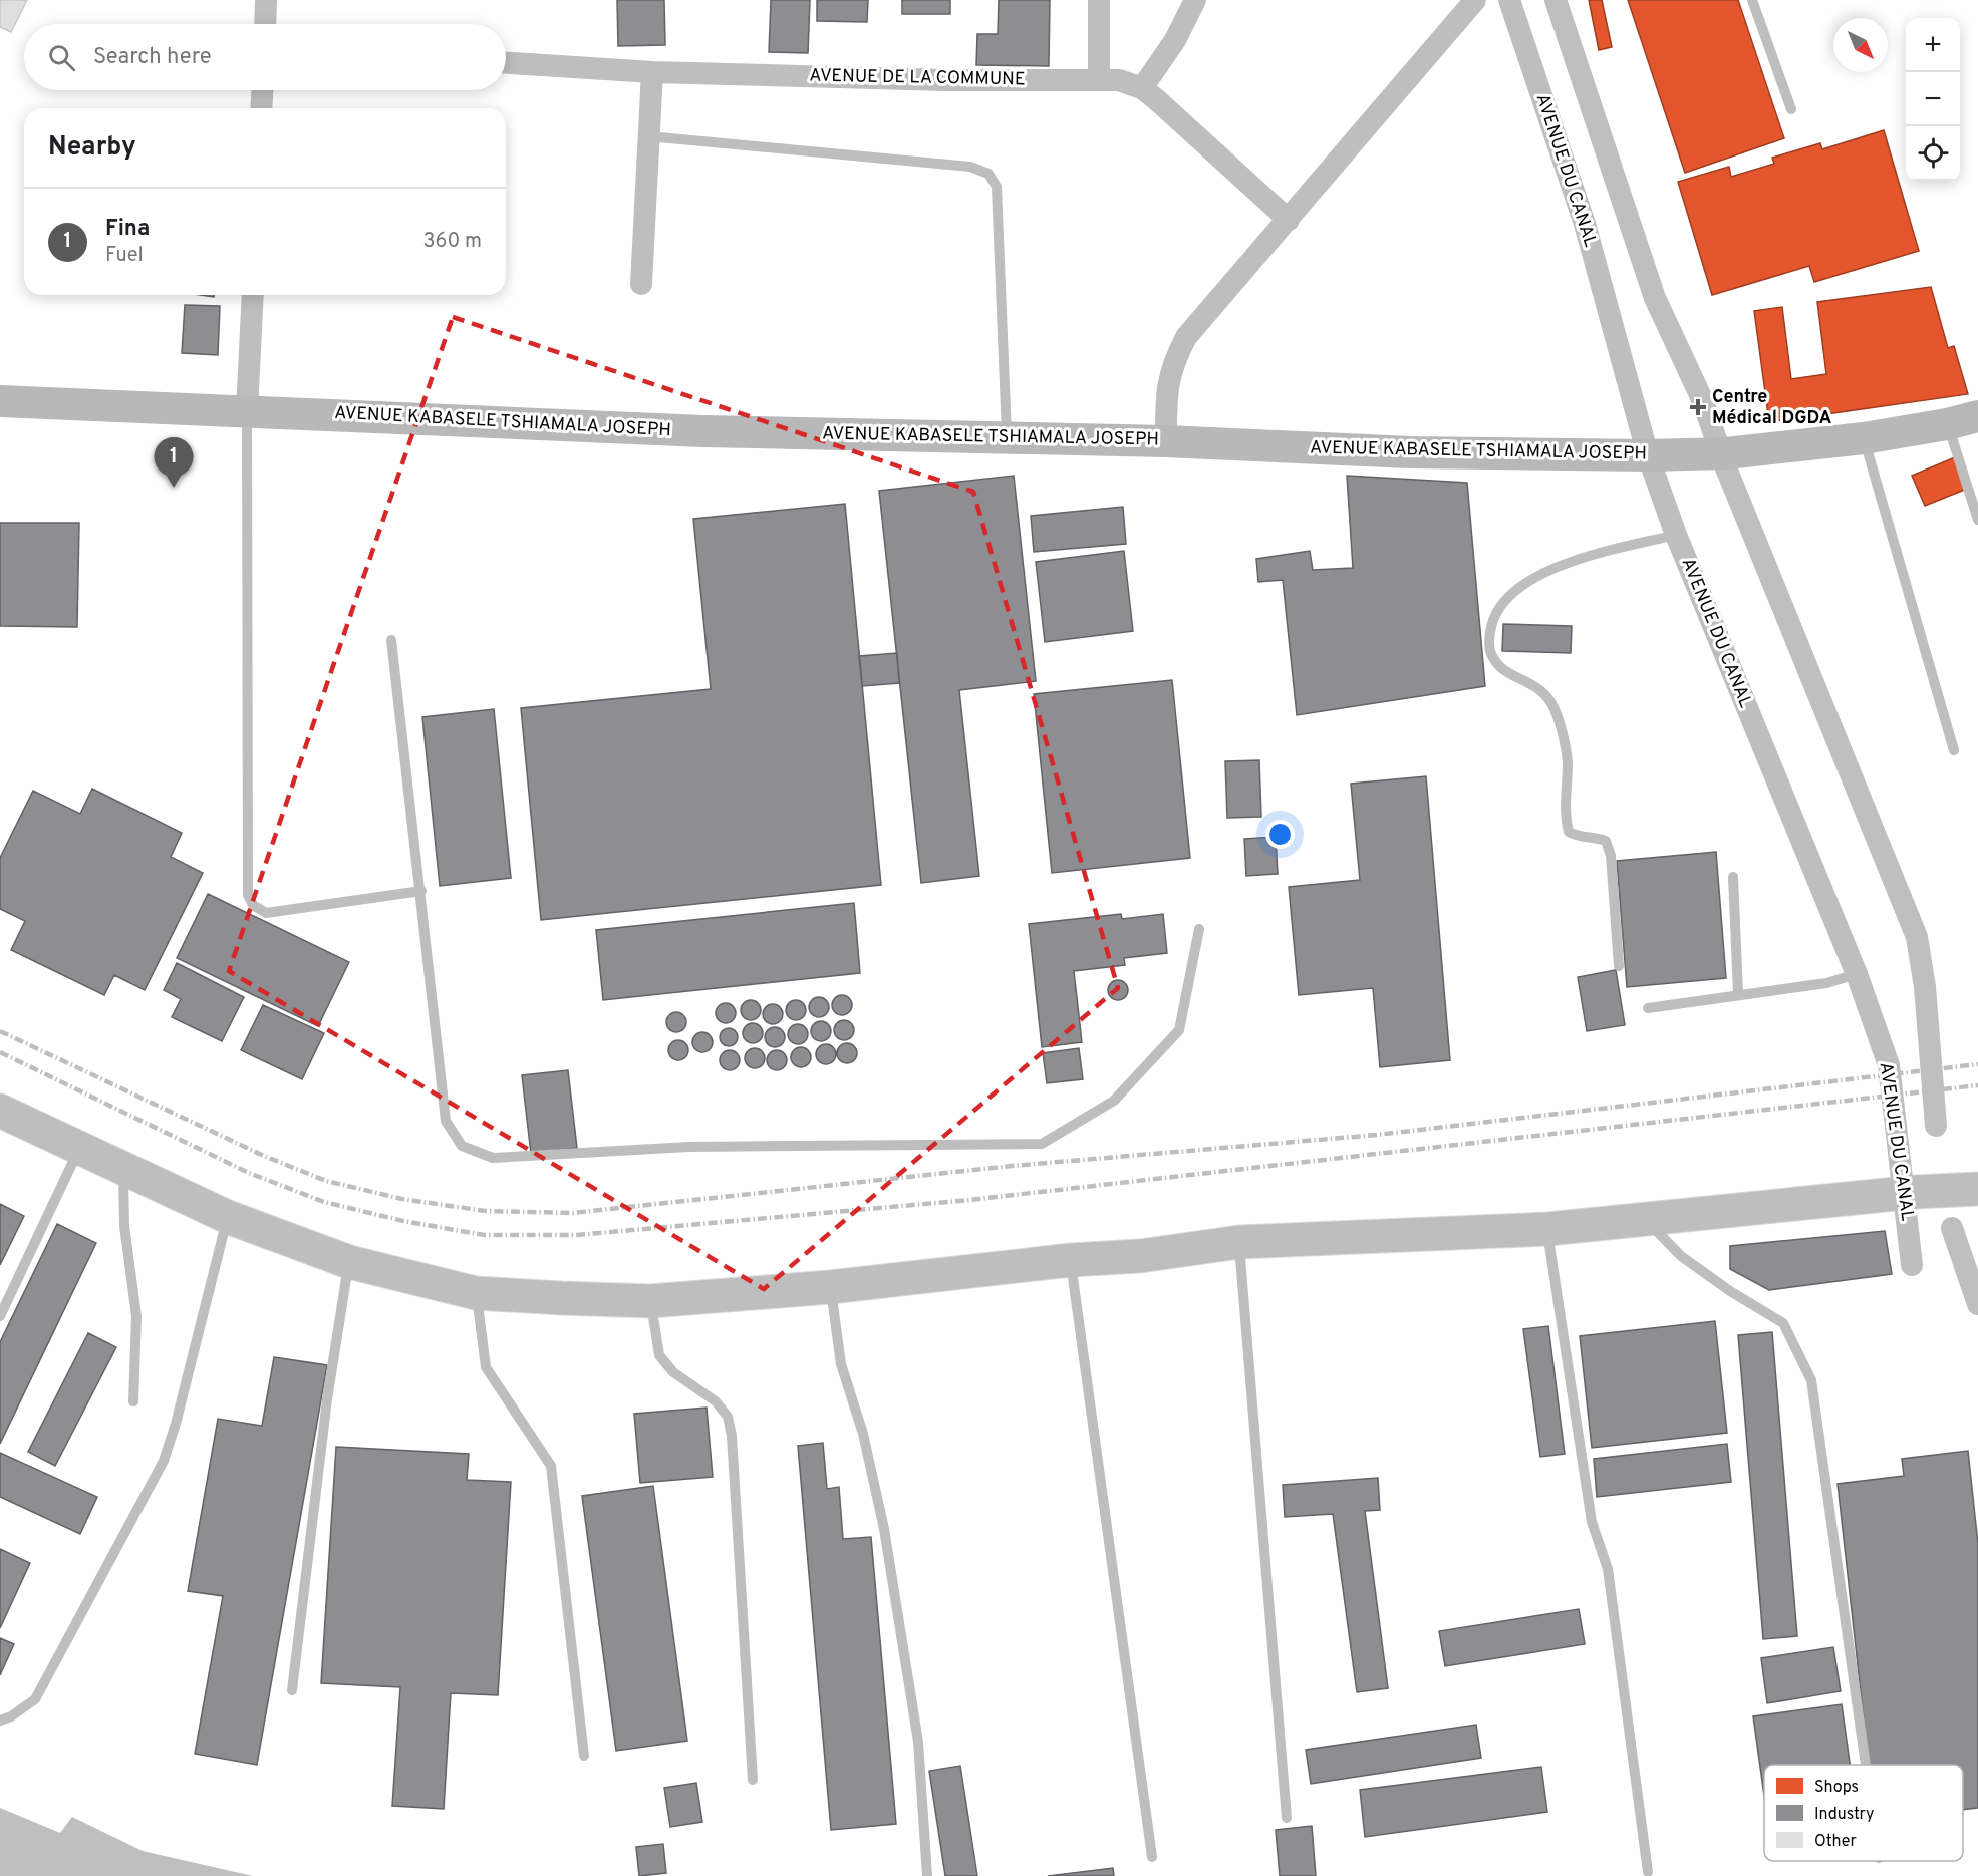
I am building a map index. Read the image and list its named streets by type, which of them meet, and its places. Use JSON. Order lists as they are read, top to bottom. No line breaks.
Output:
{"streets":{"main road":["AVENUE KABASELE TSHIAMALA JOSEPH"],"street":["AVENUE DE LA COMMUNE","AVENUE DU CANAL"]},"crossings":[["AVENUE DU CANAL","AVENUE KABASELE TSHIAMALA JOSEPH"]],"places":{"health":["Centre Médical DGDA"]},"legend":["Shops","Industry","Other"],"north":"bottom right","page":{"map_buttons":["+","−"],"search":"Search here","heading":"Nearby","list":[{"mark":"1","name":"Fina","note":"Fuel","value":"360 m"}],"pins":"1"}}
